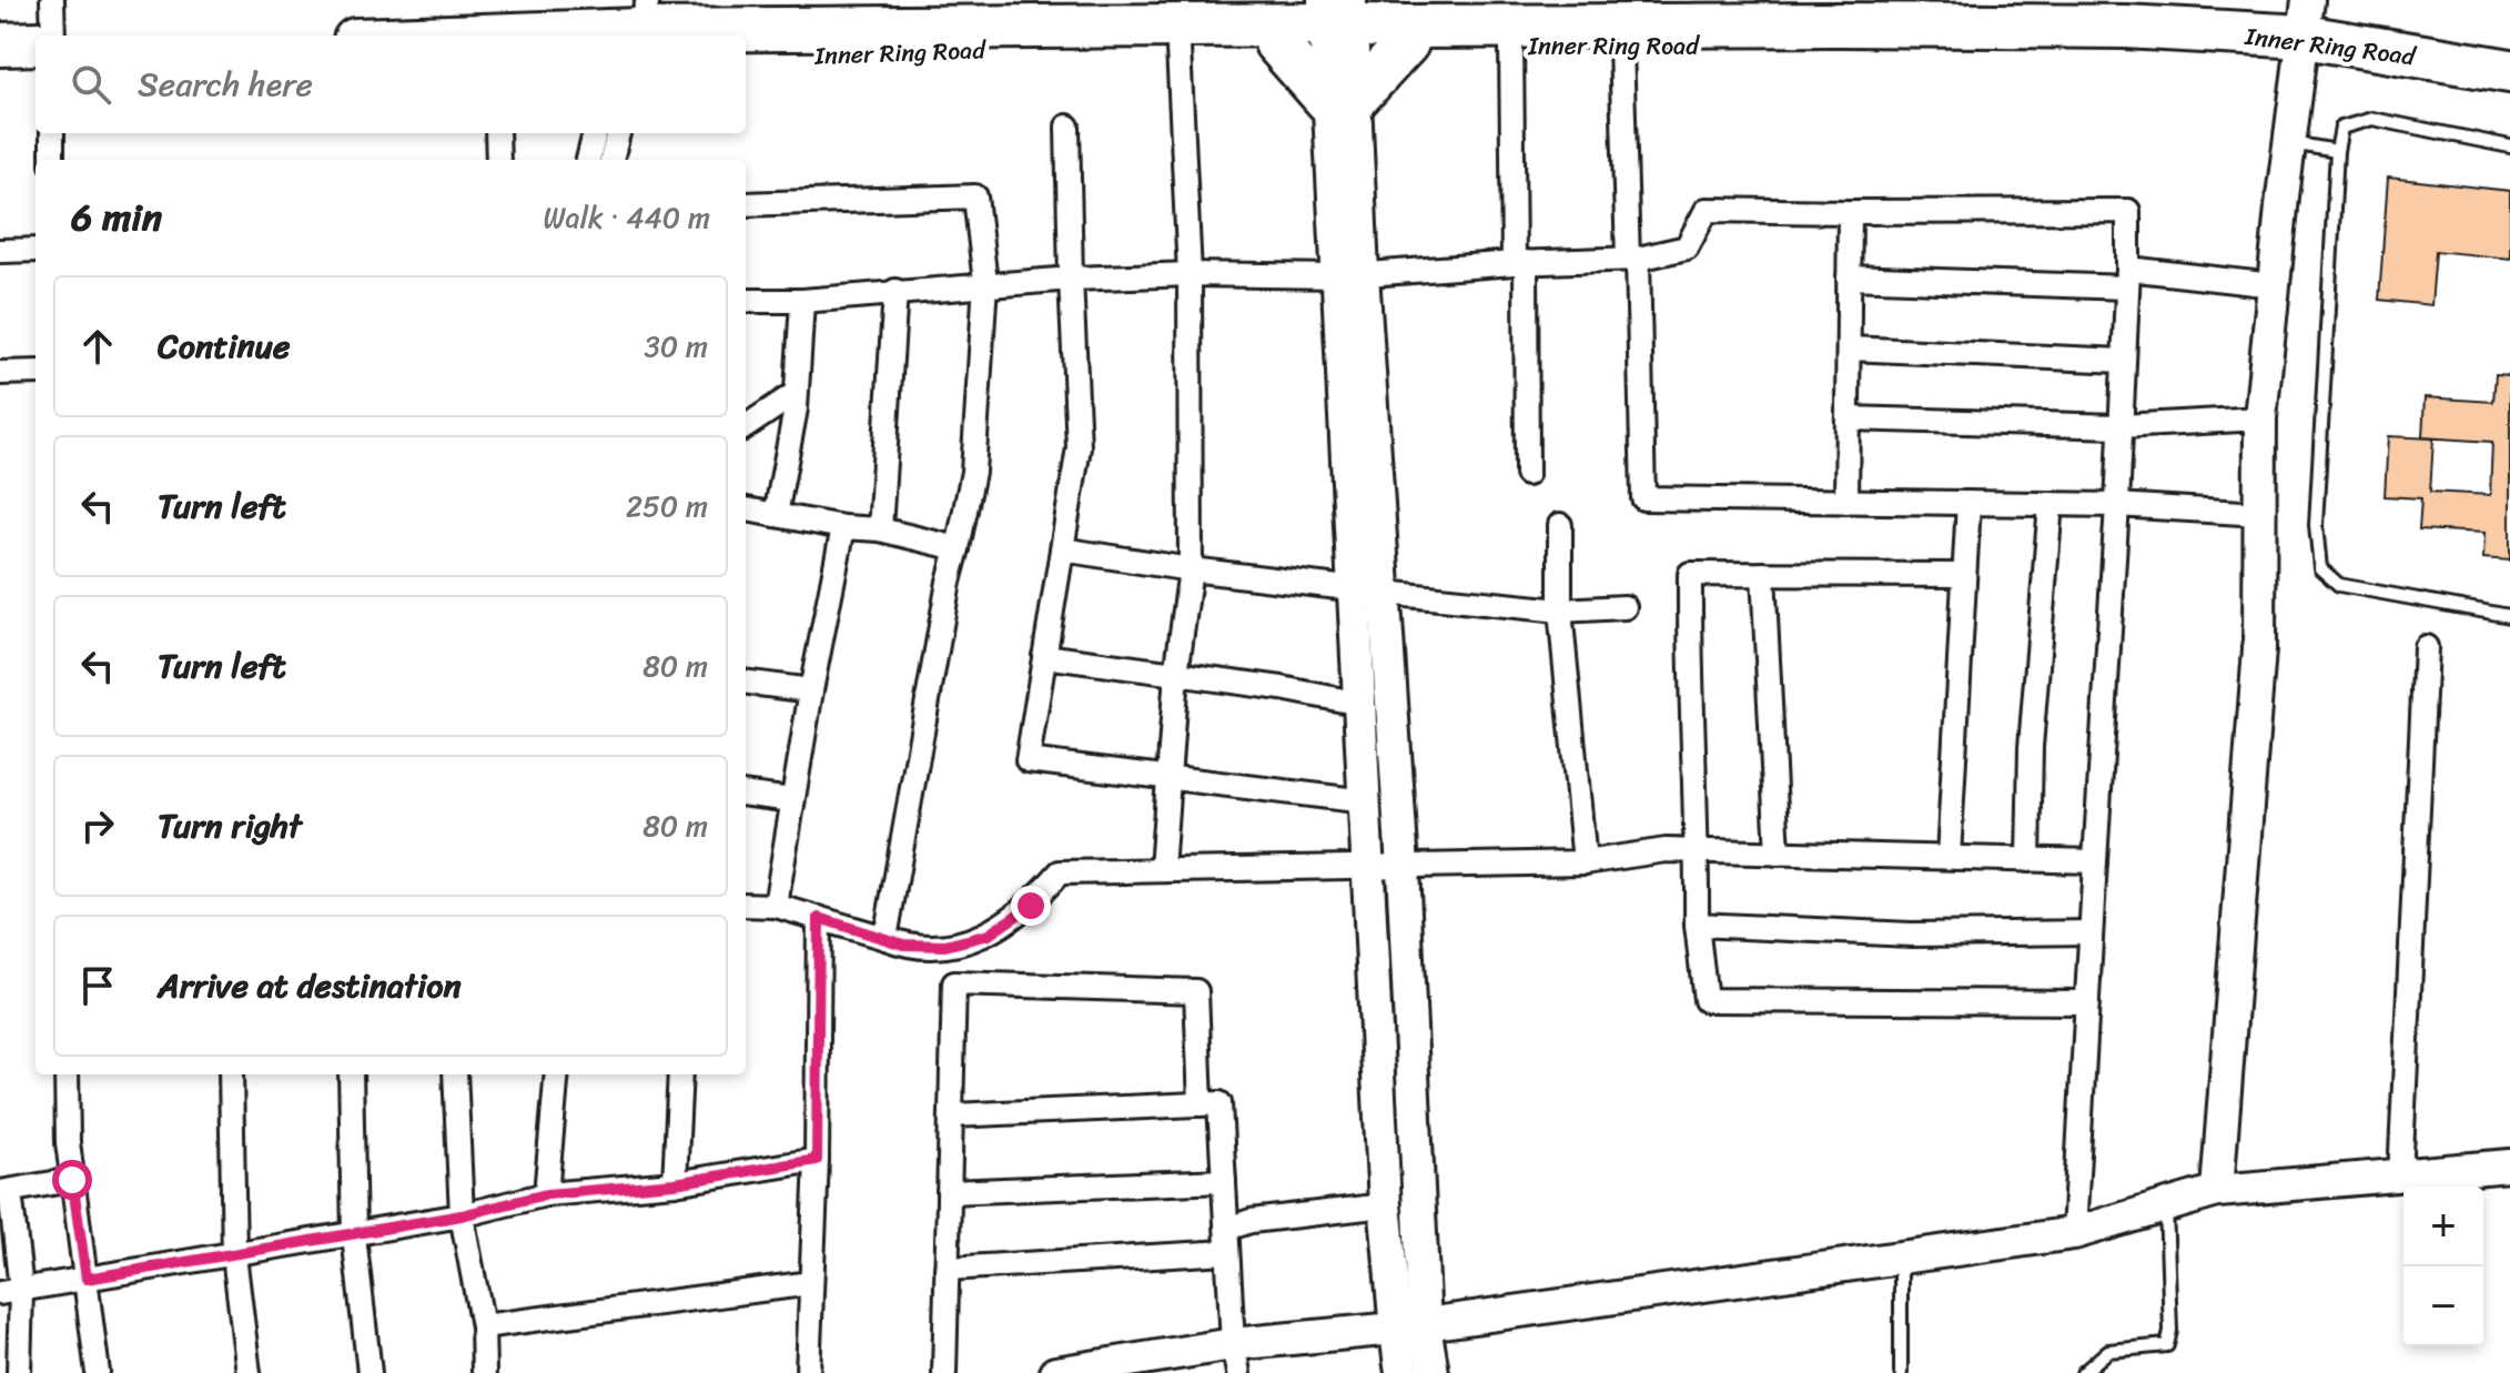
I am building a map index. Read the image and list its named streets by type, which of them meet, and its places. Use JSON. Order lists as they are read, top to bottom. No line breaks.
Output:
{"streets":{"highway":["Inner Ring Road"]},"page":{"search":"Search here","heading":["6 min","Walk · 440 m"],"list":[["Continue","30 m"],["Turn left","250 m"],["Turn left","80 m"],["Turn right","80 m"],"Arrive at destination"],"map_buttons":["+","−"]}}
